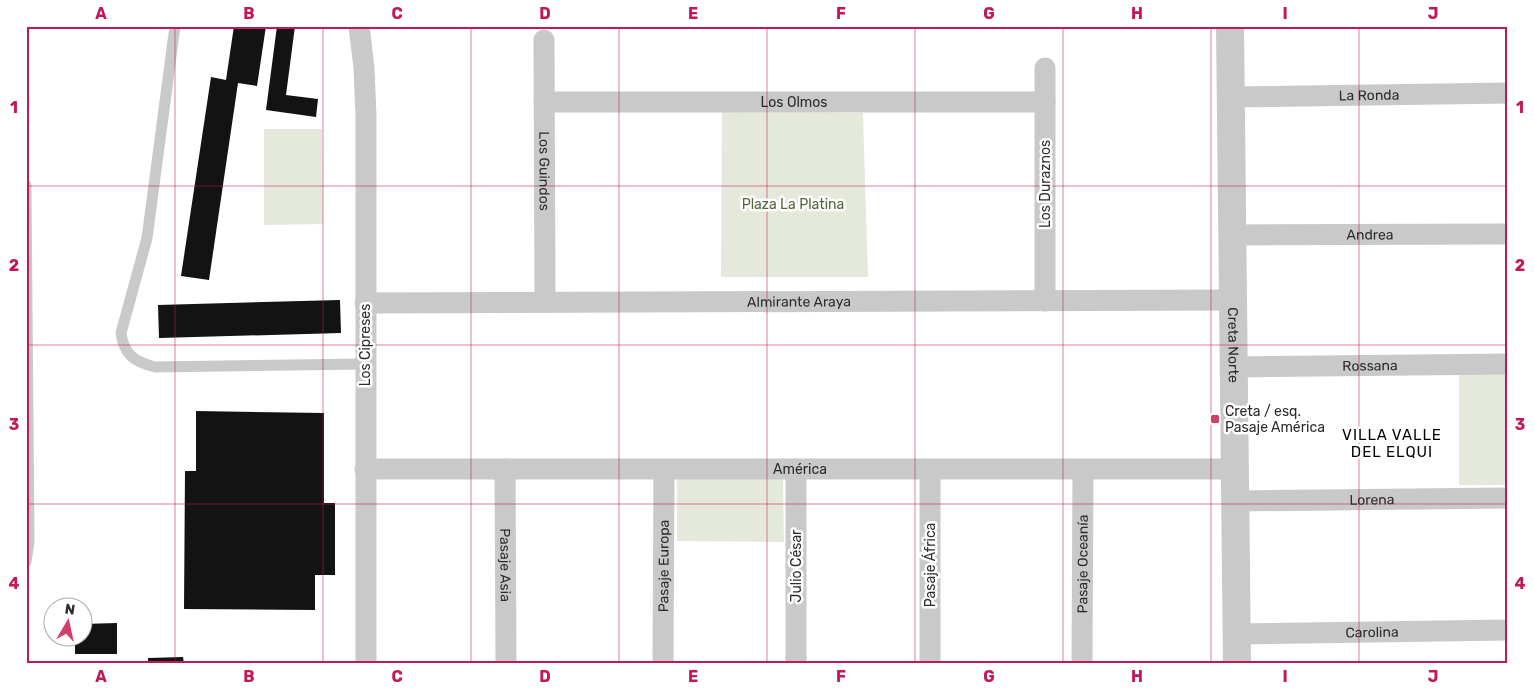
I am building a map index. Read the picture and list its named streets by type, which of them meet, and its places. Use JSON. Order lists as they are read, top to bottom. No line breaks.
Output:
{"streets":{"street":["La Ronda","Los Olmos","Los Guindos","Los Duraznos","Andrea","Almirante Araya","Los Cipreses","Creta Norte","Rossana","América","Lorena","Pasaje Oceanía","Pasaje Asia","Pasaje África","Pasaje Europa","Julio César","Carolina"]},"crossings":[["La Ronda","Creta Norte"],["Los Olmos","Los Guindos"],["Los Olmos","Los Duraznos"],["Los Guindos","Almirante Araya"],["Los Duraznos","Almirante Araya"],["Andrea","Creta Norte"],["Almirante Araya","Los Cipreses"],["Almirante Araya","Creta Norte"],["Los Cipreses","América"],["Creta Norte","Rossana"],["Creta Norte","América"],["Creta Norte","Lorena"],["Creta Norte","Carolina"],["América","Pasaje Oceanía"],["América","Pasaje Asia"],["América","Pasaje África"],["América","Pasaje Europa"],["América","Julio César"]],"districts":["VILLA VALLE DEL ELQUI"],"parks":["Plaza La Platina"],"places":{"transit":["Creta / esq. Pasaje América"]},"north":"top","grid":{"columns":["A","B","C","D","E","F","G","H","I","J"],"rows":["1","2","3","4"]}}
